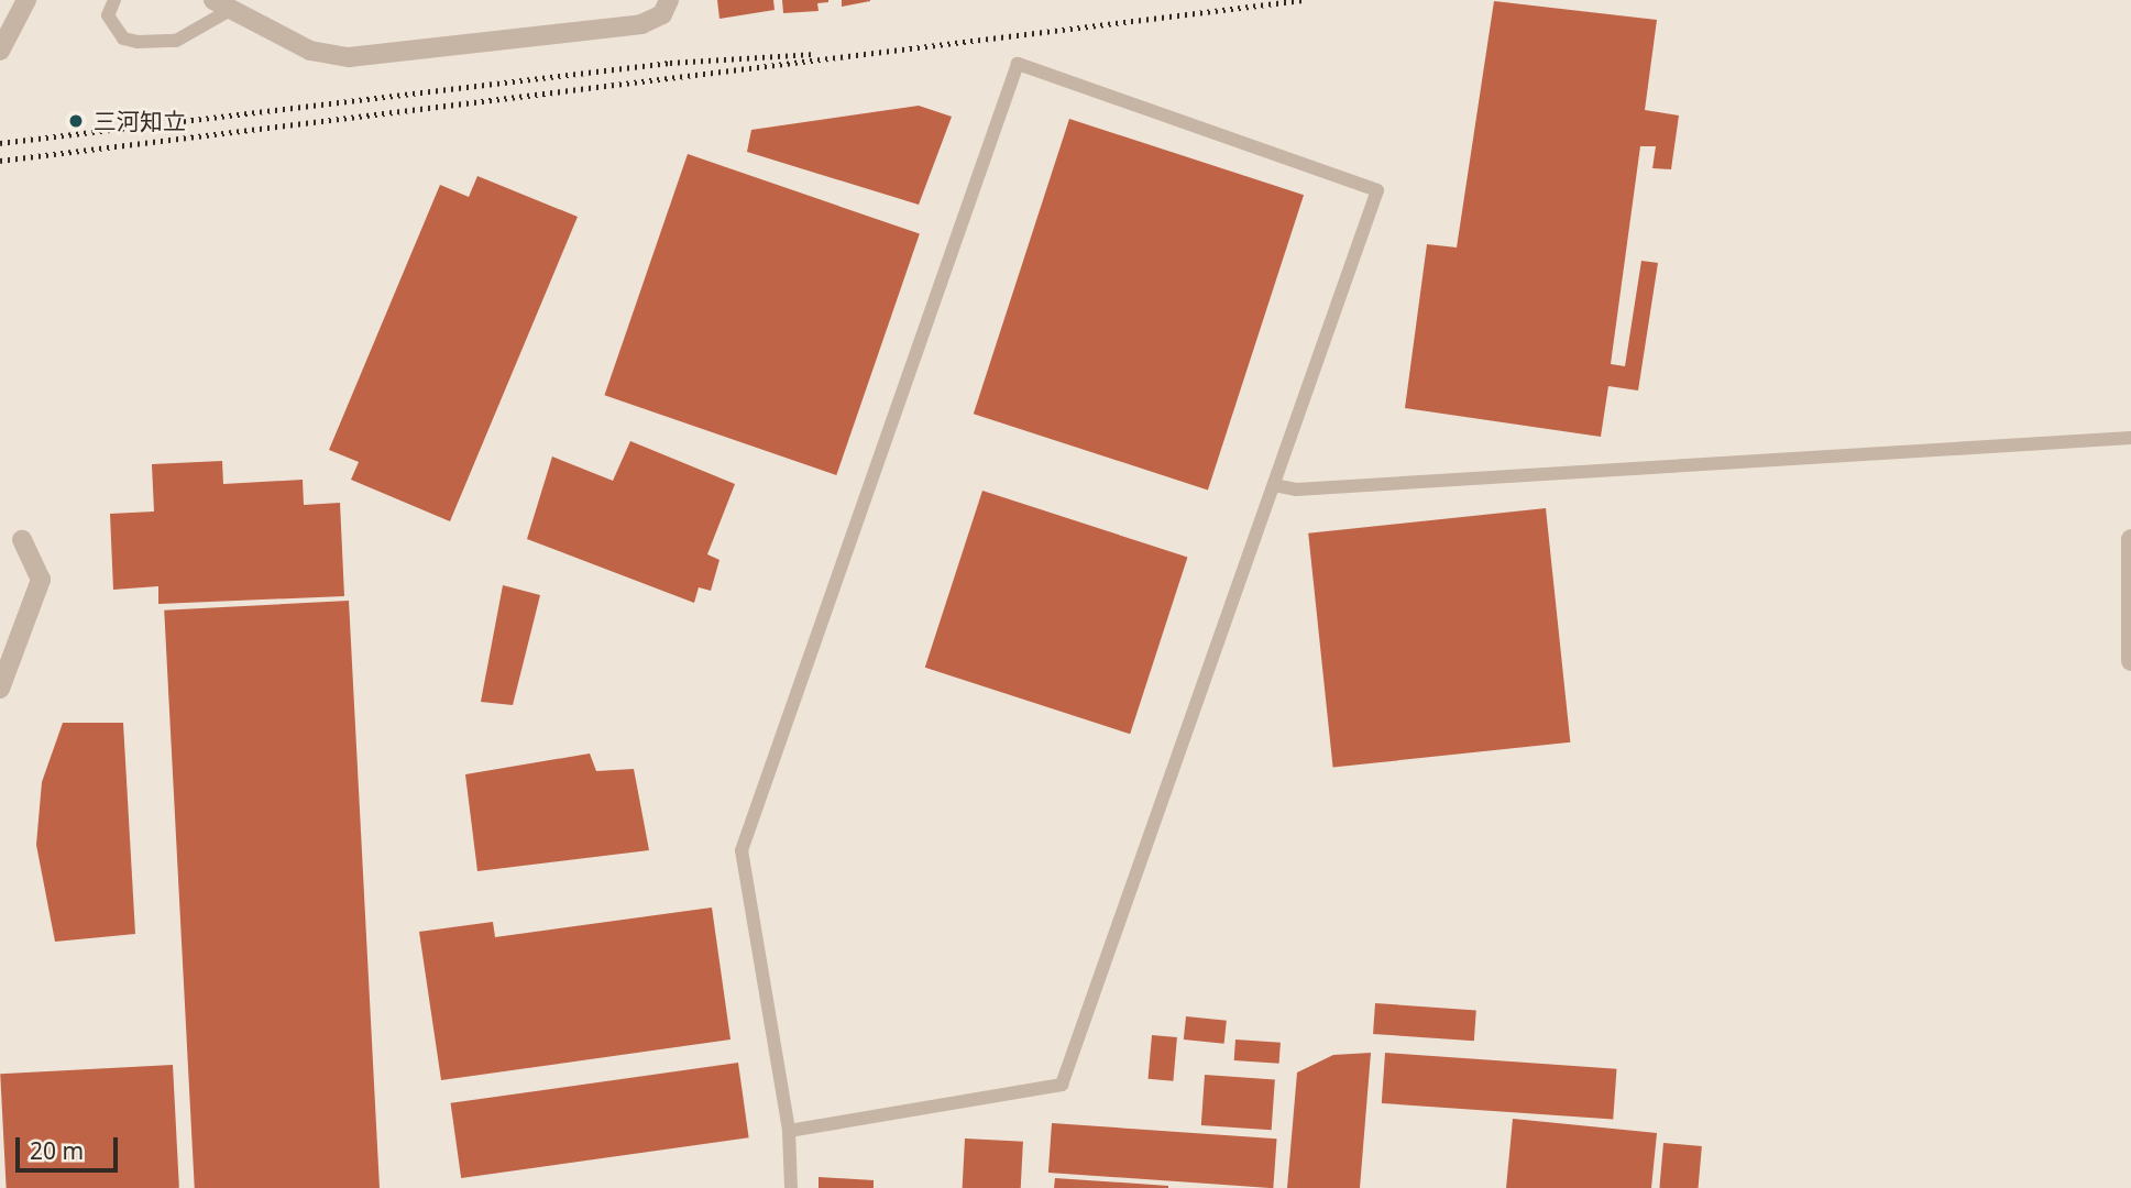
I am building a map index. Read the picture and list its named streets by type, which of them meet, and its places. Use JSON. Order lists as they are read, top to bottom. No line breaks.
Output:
{"places":["三河知立"],"scale_bar":"20 m"}
